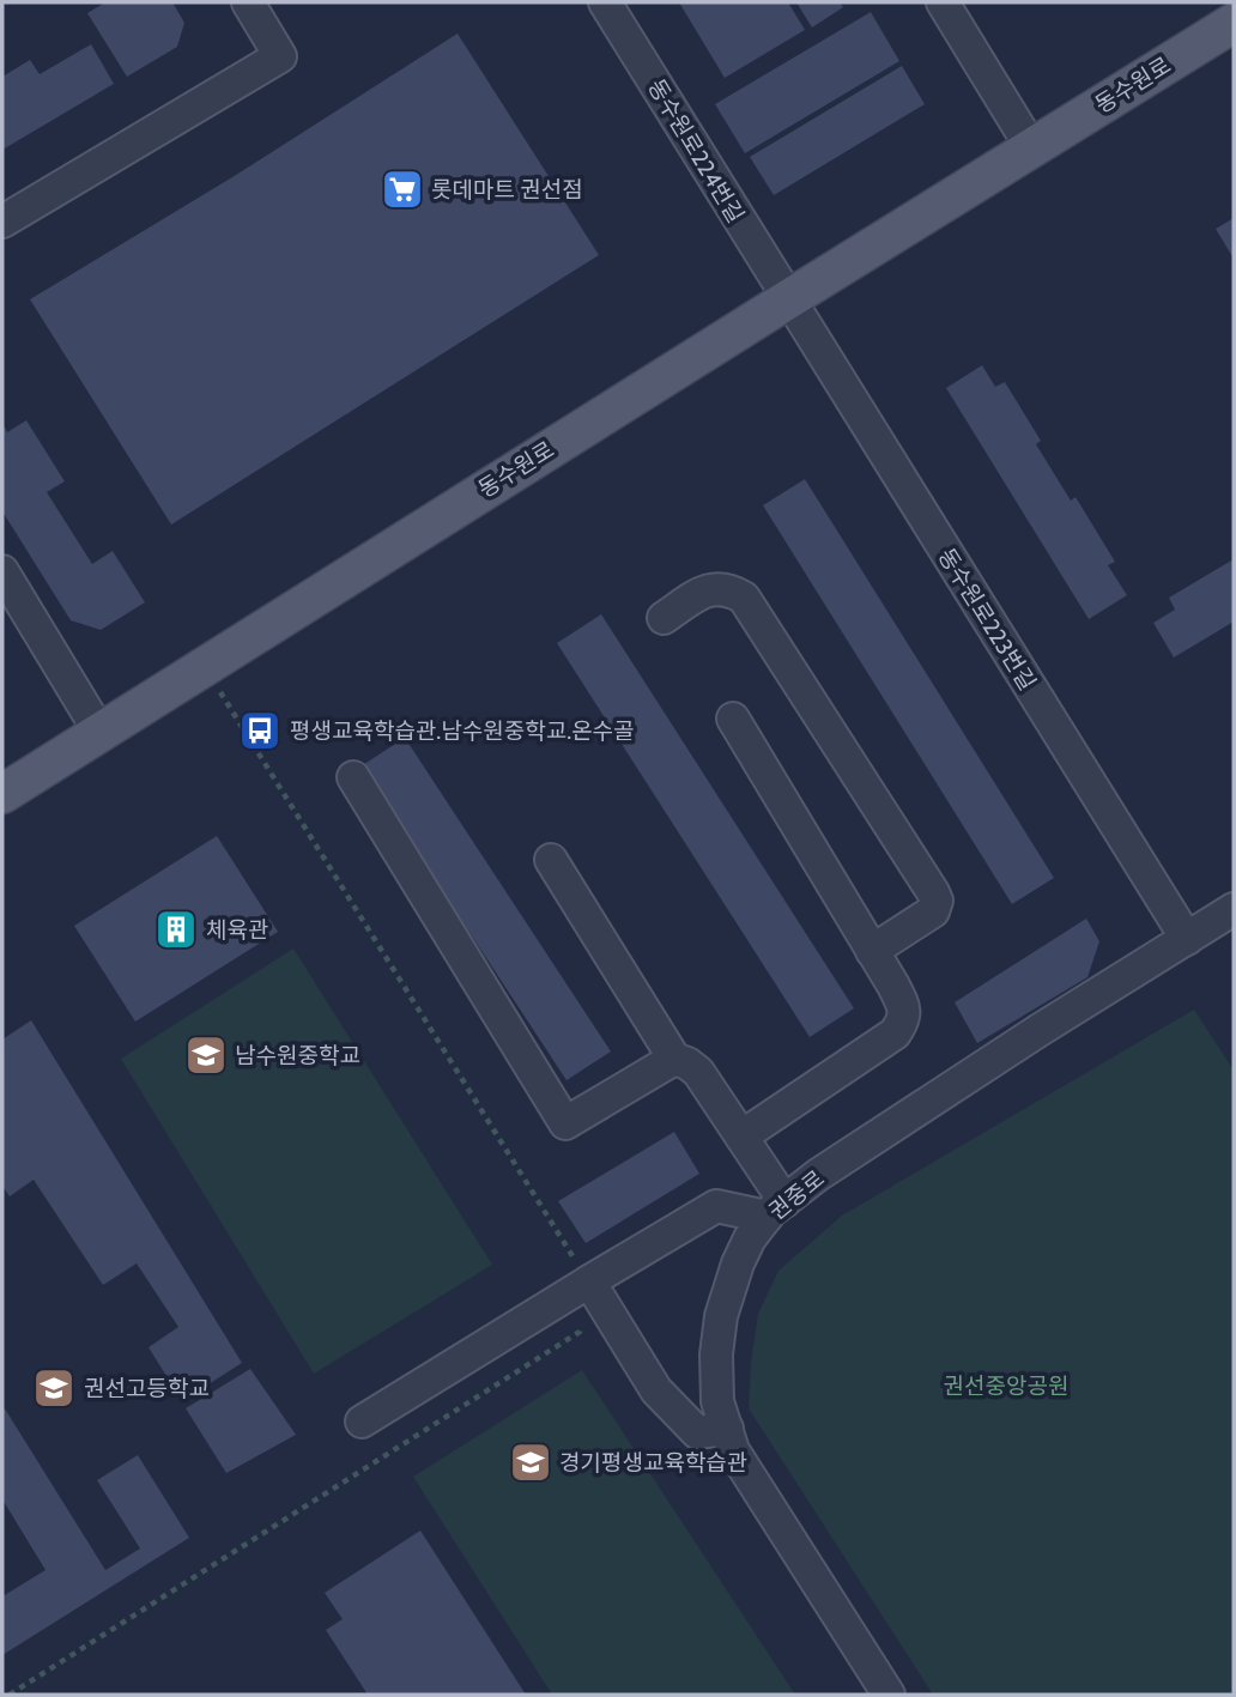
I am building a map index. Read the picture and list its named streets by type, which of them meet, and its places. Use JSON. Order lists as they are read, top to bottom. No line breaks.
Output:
{"streets":{"main road":["동수원로"],"street":["동수원로224번길","동수원로223번길","권중로"]},"crossings":[["동수원로","동수원로224번길"],["동수원로","동수원로223번길"],["동수원로224번길","동수원로223번길"],["동수원로223번길","권중로"]],"parks":["권선중앙공원"],"places":{"supermarket":["롯데마트 권선점"],"bus stop":["평생교육학습관.남수원중학교.온수골"],"building":["체육관"],"school or university":["남수원중학교","권선고등학교","경기평생교육학습관"]}}
